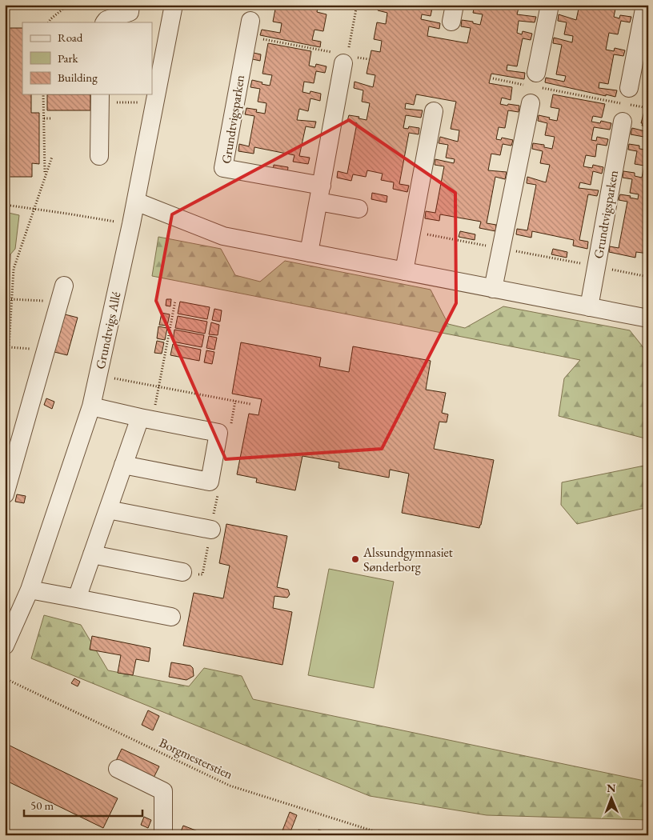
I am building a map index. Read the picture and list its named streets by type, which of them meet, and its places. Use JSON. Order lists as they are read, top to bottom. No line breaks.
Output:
{"streets":{"street":["Grundtvigsparken","Grundtvigs Allé"],"path":["Borgmesterstien"]},"places":["Alssundgymnasiet Sønderborg"],"legend":["Road","Park","Building"],"scale_bar":"50 m","north":"top"}
